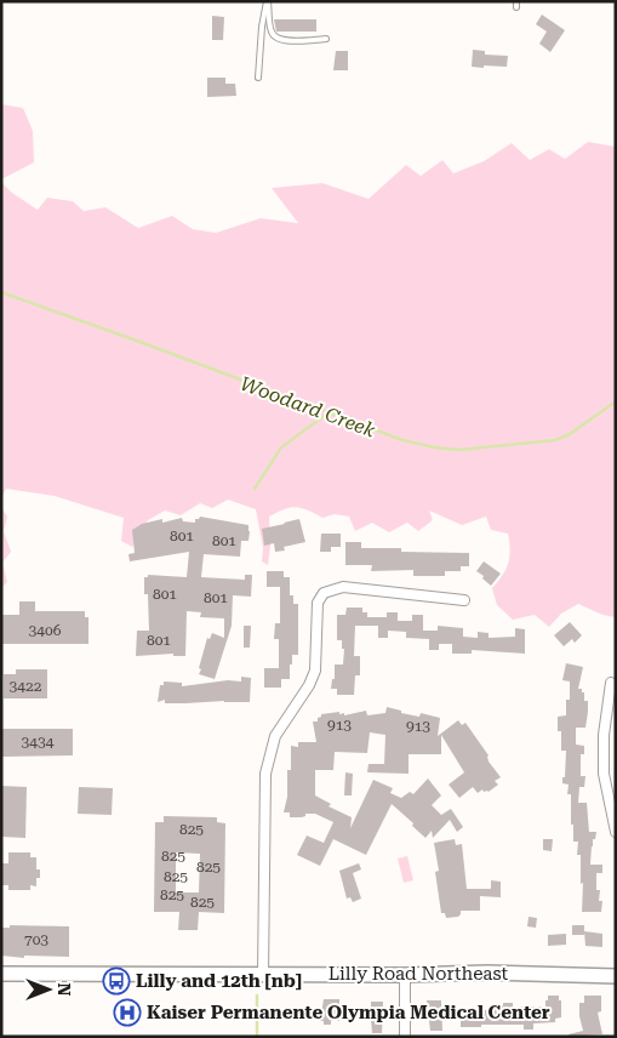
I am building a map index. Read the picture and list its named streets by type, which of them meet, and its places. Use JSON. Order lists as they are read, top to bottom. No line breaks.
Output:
{"streets":{"street":["Lilly Road Northeast"]},"water":["Woodard Creek"],"places":{"bus stop":["Lilly and 12th [nb]"],"hospital":["Kaiser Permanente Olympia Medical Center"]},"house_numbers":["801","801","801","801","3406","801","3422","913","913","3434","825","825","825","825","825","825","703"],"north":"right"}
